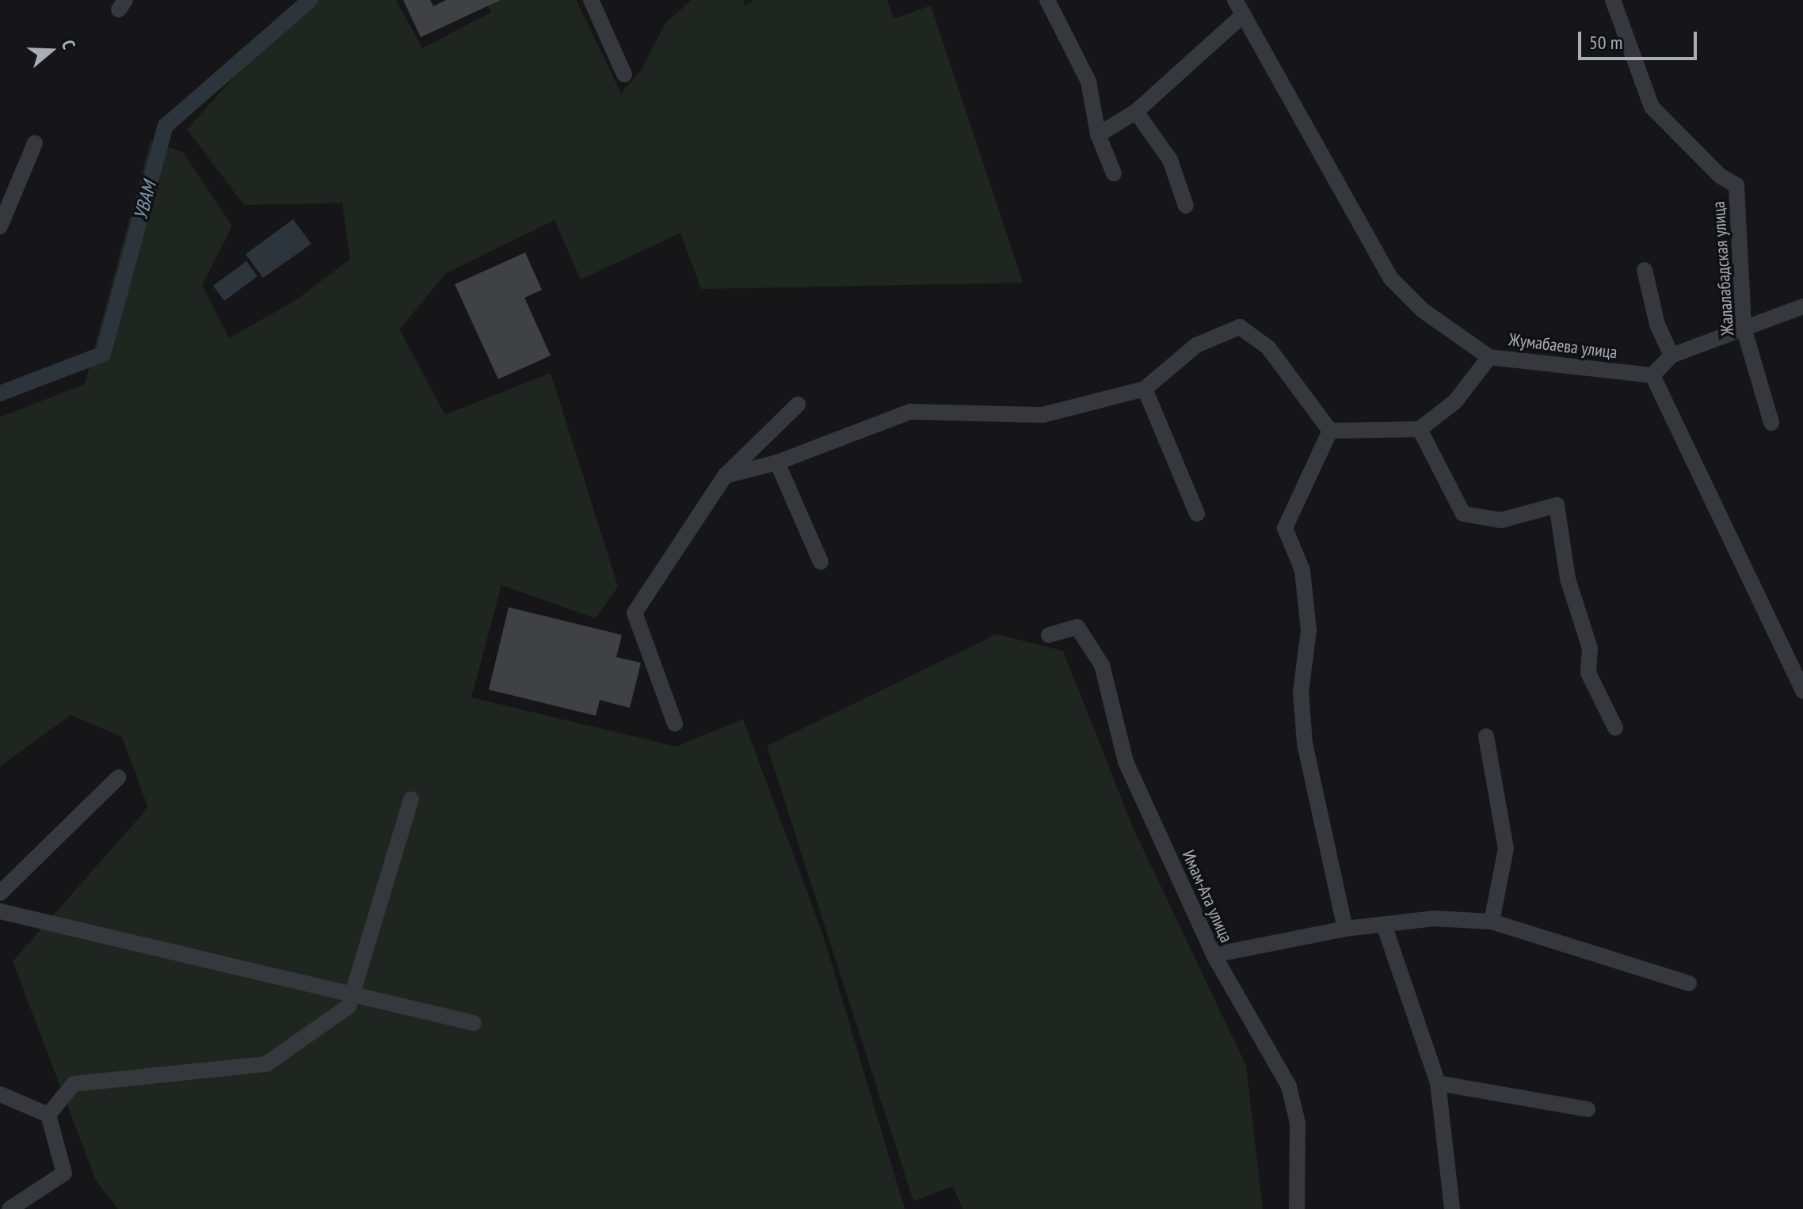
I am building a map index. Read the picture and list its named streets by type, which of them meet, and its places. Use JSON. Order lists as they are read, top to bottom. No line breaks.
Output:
{"streets":{"street":["Жалалабадская улица","Жумабаева улица","Имам-Ата улица"]},"water":["УВАМ"],"scale_bar":"50 m","north":"right"}
